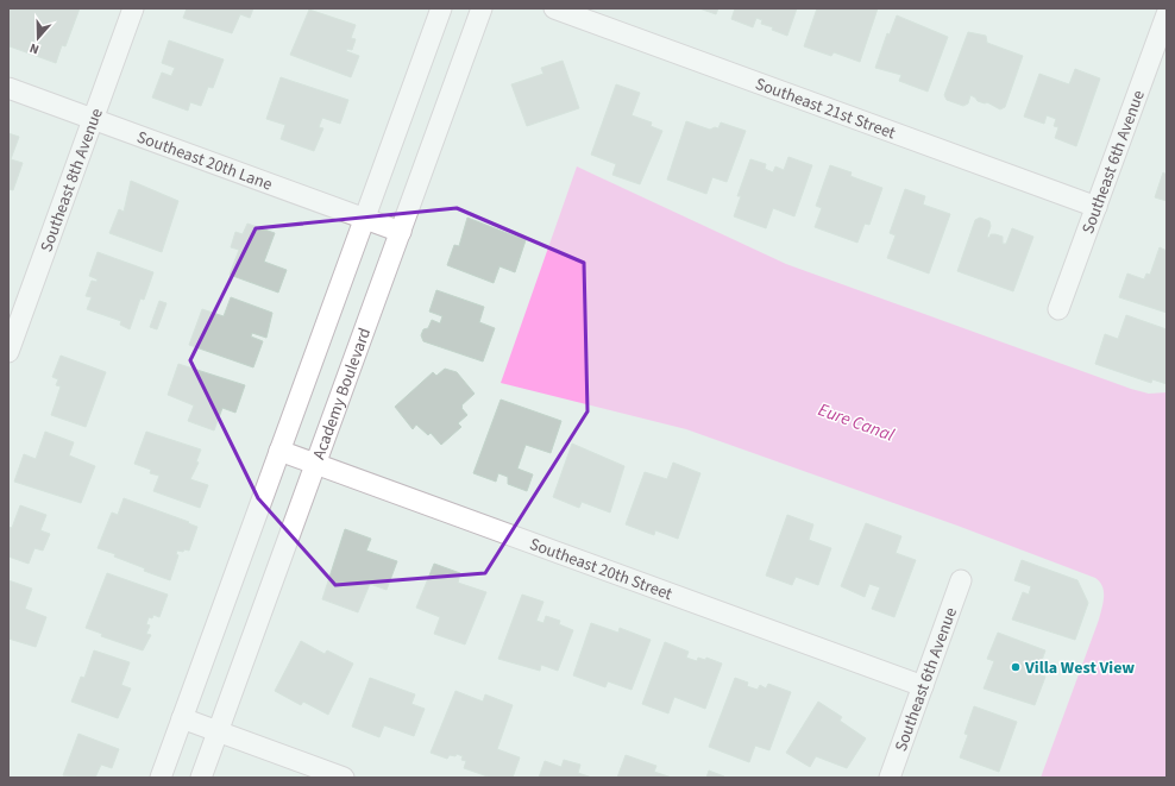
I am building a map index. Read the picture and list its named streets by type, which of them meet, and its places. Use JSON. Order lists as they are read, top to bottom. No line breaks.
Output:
{"streets":{"street":["Southeast 21st Street","Southeast 20th Lane","Southeast 6th Avenue","Southeast 8th Avenue","Academy Boulevard","Southeast 20th Street"]},"crossings":[["Southeast 21st Street","Southeast 6th Avenue"],["Southeast 20th Lane","Southeast 8th Avenue"],["Southeast 20th Lane","Academy Boulevard"],["Southeast 6th Avenue","Southeast 20th Street"],["Academy Boulevard","Southeast 20th Street"]],"water":["Eure Canal"],"places":["Villa West View"],"north":"bottom"}
